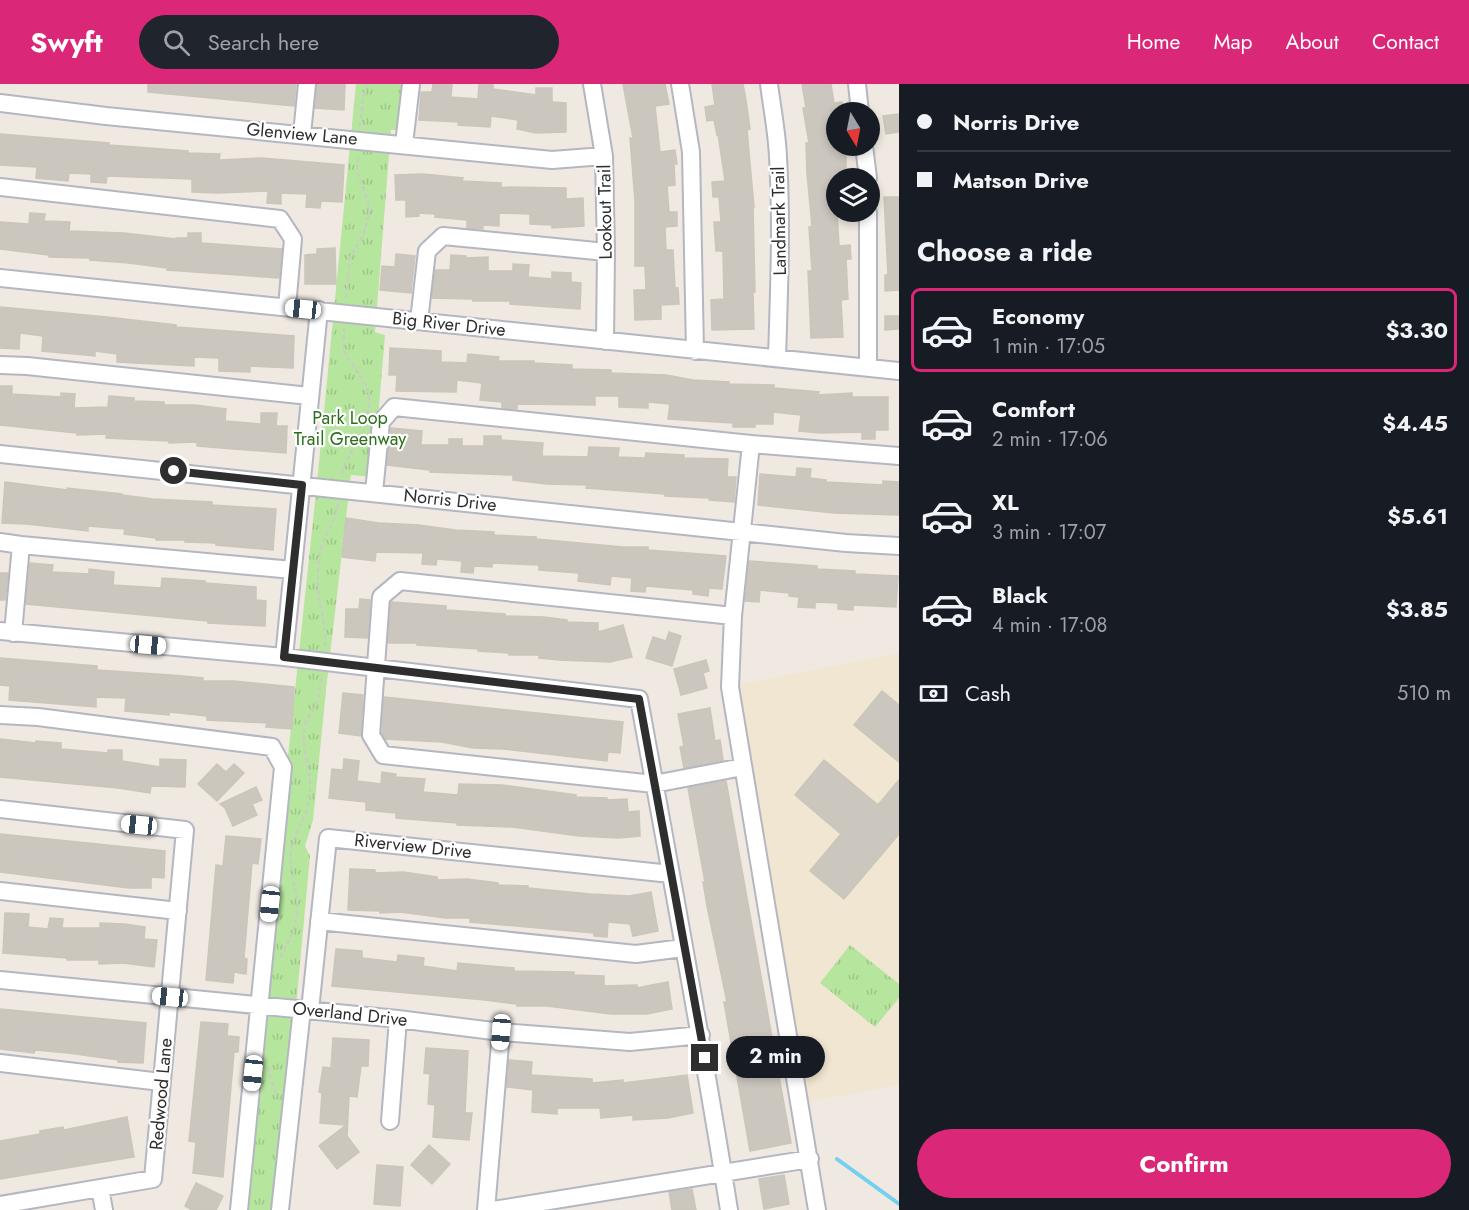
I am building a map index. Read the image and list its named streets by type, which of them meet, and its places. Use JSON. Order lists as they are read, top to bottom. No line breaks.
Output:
{"streets":{"street":["Glenview Lane","Lookout Trail","Landmark Trail","Big River Drive","Norris Drive","Riverview Drive","Overland Drive","Redwood Lane"]},"crossings":[["Glenview Lane","Lookout Trail"],["Lookout Trail","Big River Drive"],["Landmark Trail","Big River Drive"],["Riverview Drive","Overland Drive"],["Overland Drive","Redwood Lane"]],"parks":["Park Loop Trail Greenway"],"north":"bottom","page":{"header":"Swyft","search":"Search here","nav":["Home","Map","About","Contact"],"banner":["Norris Drive","Matson Drive"],"heading":"Choose a ride","list":[{"name":"Economy","note":"1 min · 17:05","value":"$3.30"},{"name":"Comfort","note":"2 min · 17:06","value":"$4.45"},{"name":"XL","note":"3 min · 17:07","value":"$5.61"},{"name":"Black","note":"4 min · 17:08","value":"$3.85"}],"pay":["Cash","510 m"],"bubble":"2 min","buttons":"Confirm"}}
